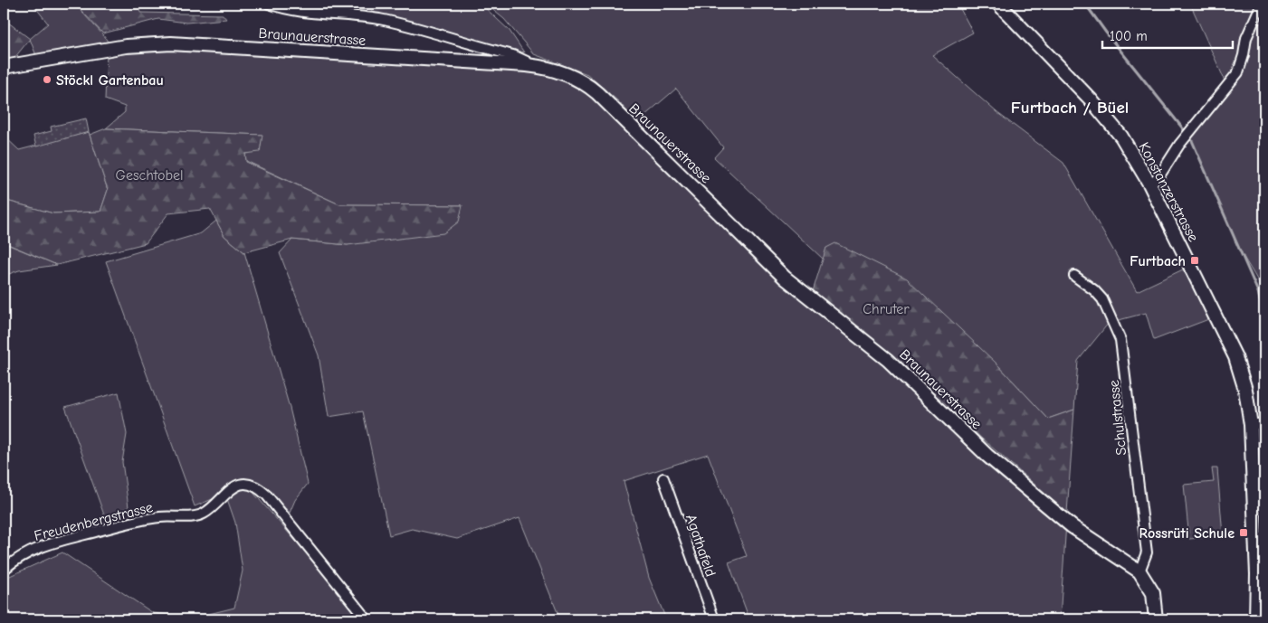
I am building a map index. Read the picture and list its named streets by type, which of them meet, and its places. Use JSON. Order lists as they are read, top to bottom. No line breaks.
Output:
{"streets":{"street":["Braunauerstrasse","Konstanzerstrasse","Schulstrasse","Freudenbergstrasse","Agathafeld"]},"crossings":[["Braunauerstrasse","Schulstrasse"]],"districts":["Furtbach / Büel"],"parks":["Geschtobel","Chruter"],"places":{"other":["Stöckl Gartenbau"],"transit":["Furtbach","Rossrüti Schule"]},"scale_bar":"100 m"}
